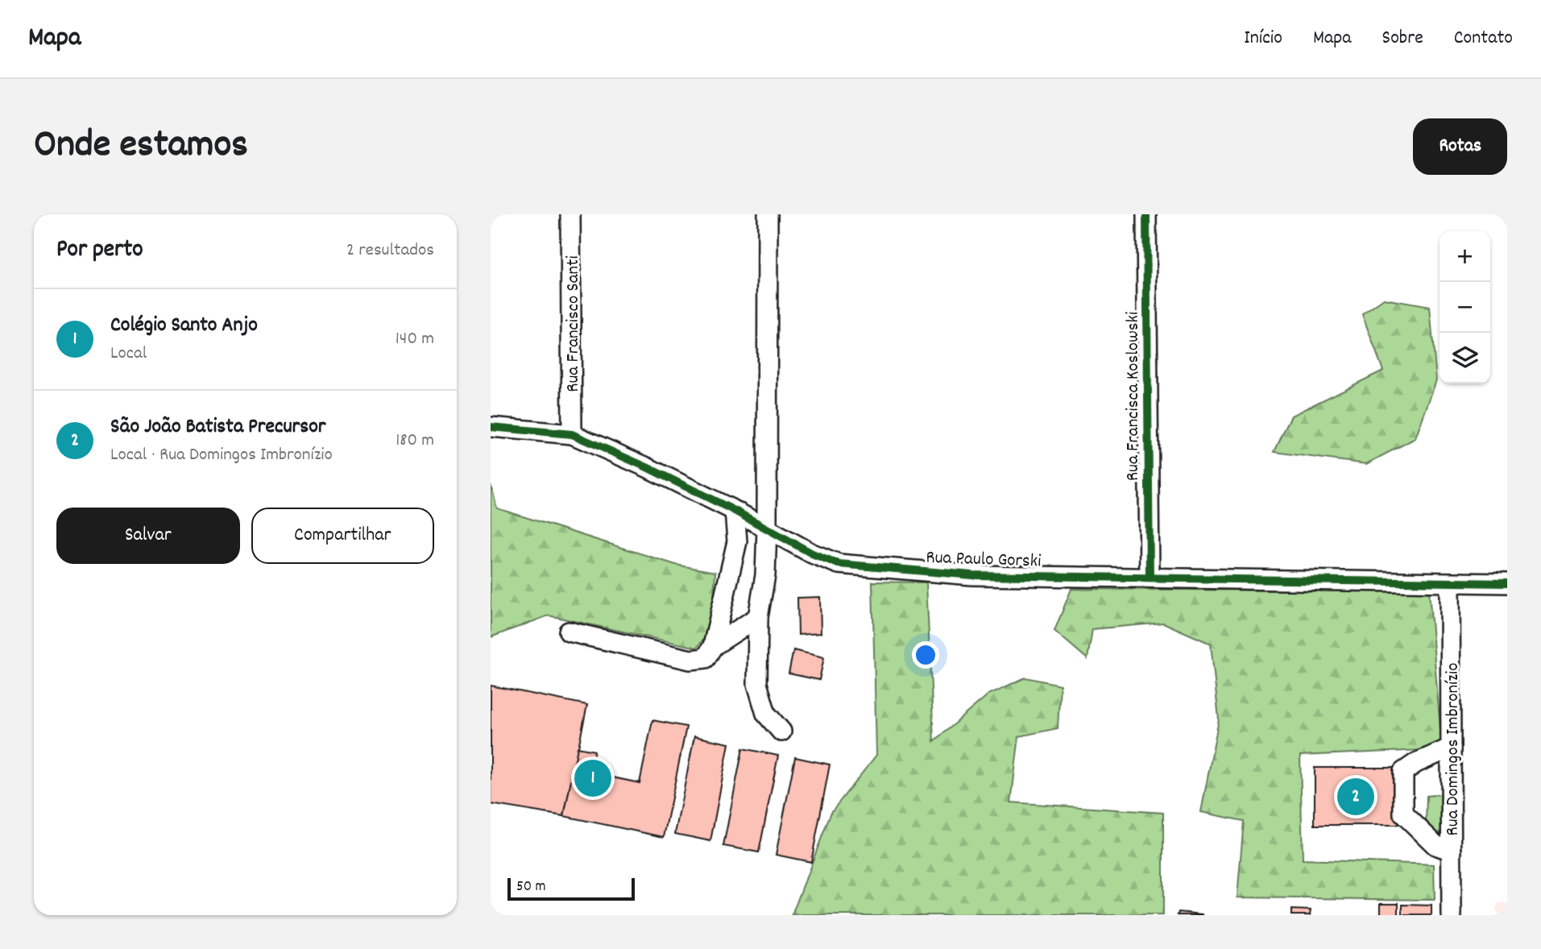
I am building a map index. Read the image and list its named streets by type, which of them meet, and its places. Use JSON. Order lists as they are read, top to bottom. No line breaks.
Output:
{"streets":{"street":["Rua Francisco Santi","Rua Francisca Koslowski","Rua Paulo Gorski","Rua Domingos Imbronízio"]},"crossings":[["Rua Francisco Santi","Rua Paulo Gorski"],["Rua Francisca Koslowski","Rua Paulo Gorski"],["Rua Paulo Gorski","Rua Domingos Imbronízio"]],"scale_bar":"50 m","page":{"header":"Mapa","nav":["Início","Mapa","Sobre","Contato"],"title":"Onde estamos","buttons":["Rotas",["Salvar","Compartilhar"]],"heading":["Por perto","2 resultados"],"map_buttons":["+","−"],"list":[{"mark":"1","name":"Colégio Santo Anjo","note":"Local","value":"140 m"},{"mark":"2","name":"São João Batista Precursor","note":"Local · Rua Domingos Imbronízio","value":"180 m"}],"pins":["1","2"],"scale":"50 m"}}
